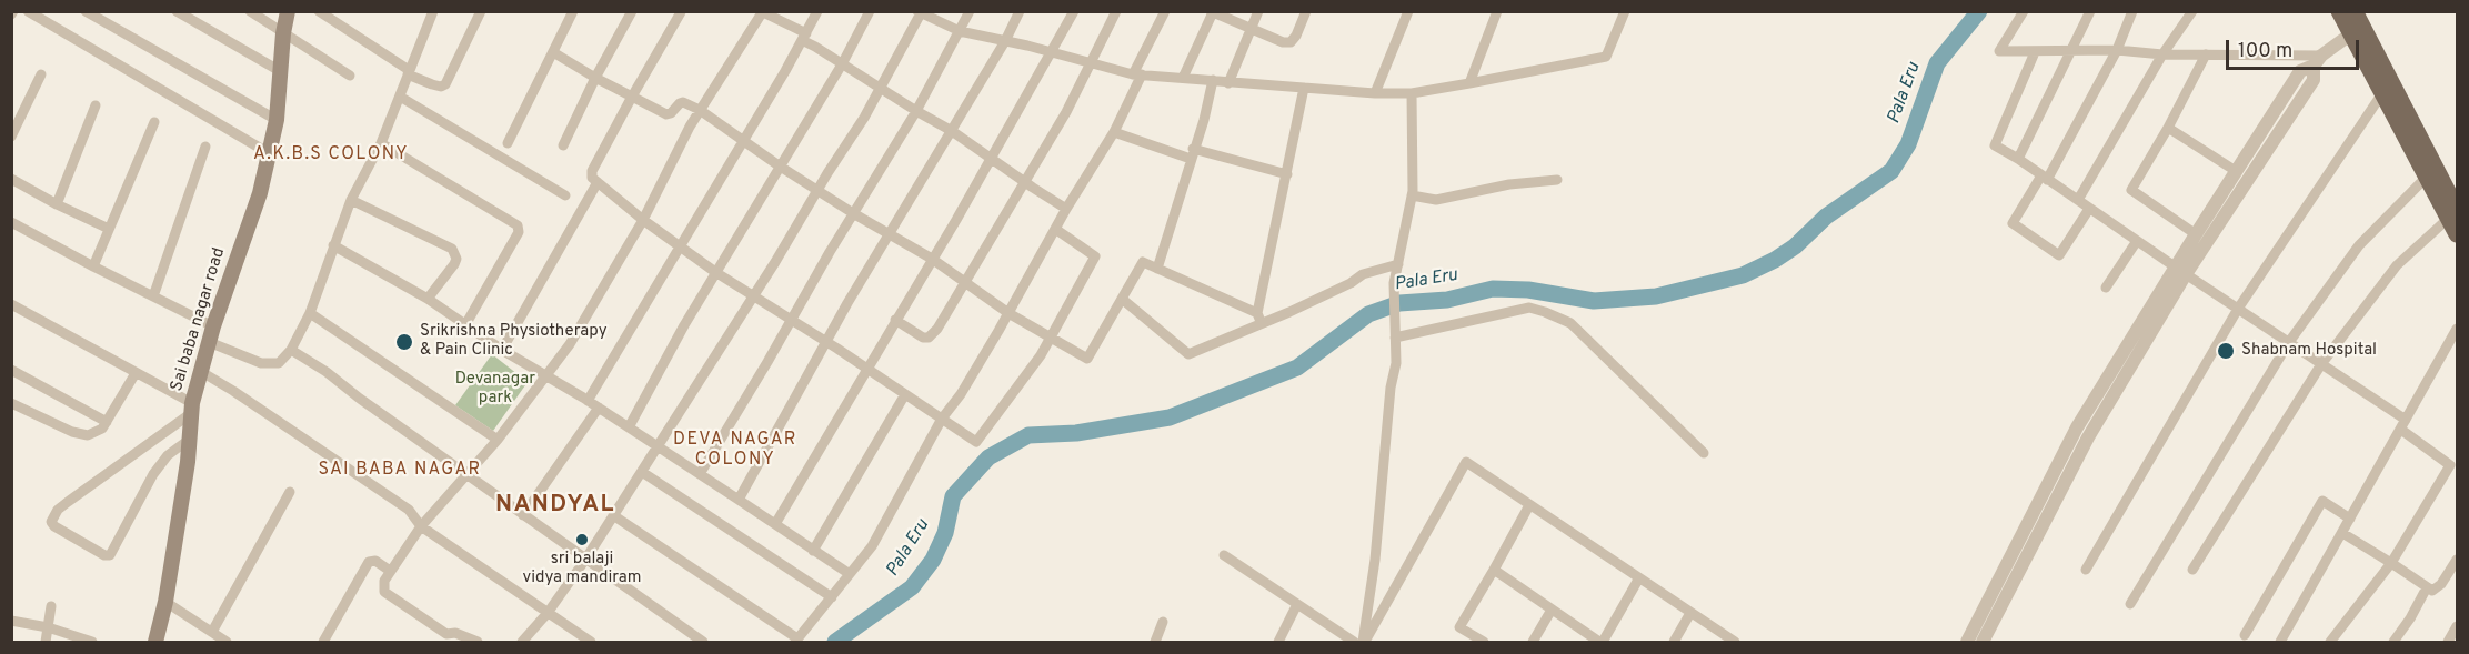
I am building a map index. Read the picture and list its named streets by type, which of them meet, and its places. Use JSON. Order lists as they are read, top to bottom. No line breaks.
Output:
{"streets":{"main road":["Sai baba nagar road"]},"districts":["A.K.B.S COLONY","DEVA NAGAR COLONY","SAI BABA NAGAR","NANDYAL"],"water":["Pala Eru"],"parks":["Devanagar park"],"places":["Srikrishna Physiotherapy & Pain Clinic","Shabnam Hospital","sri balaji vidya mandiram"],"scale_bar":"100 m"}
